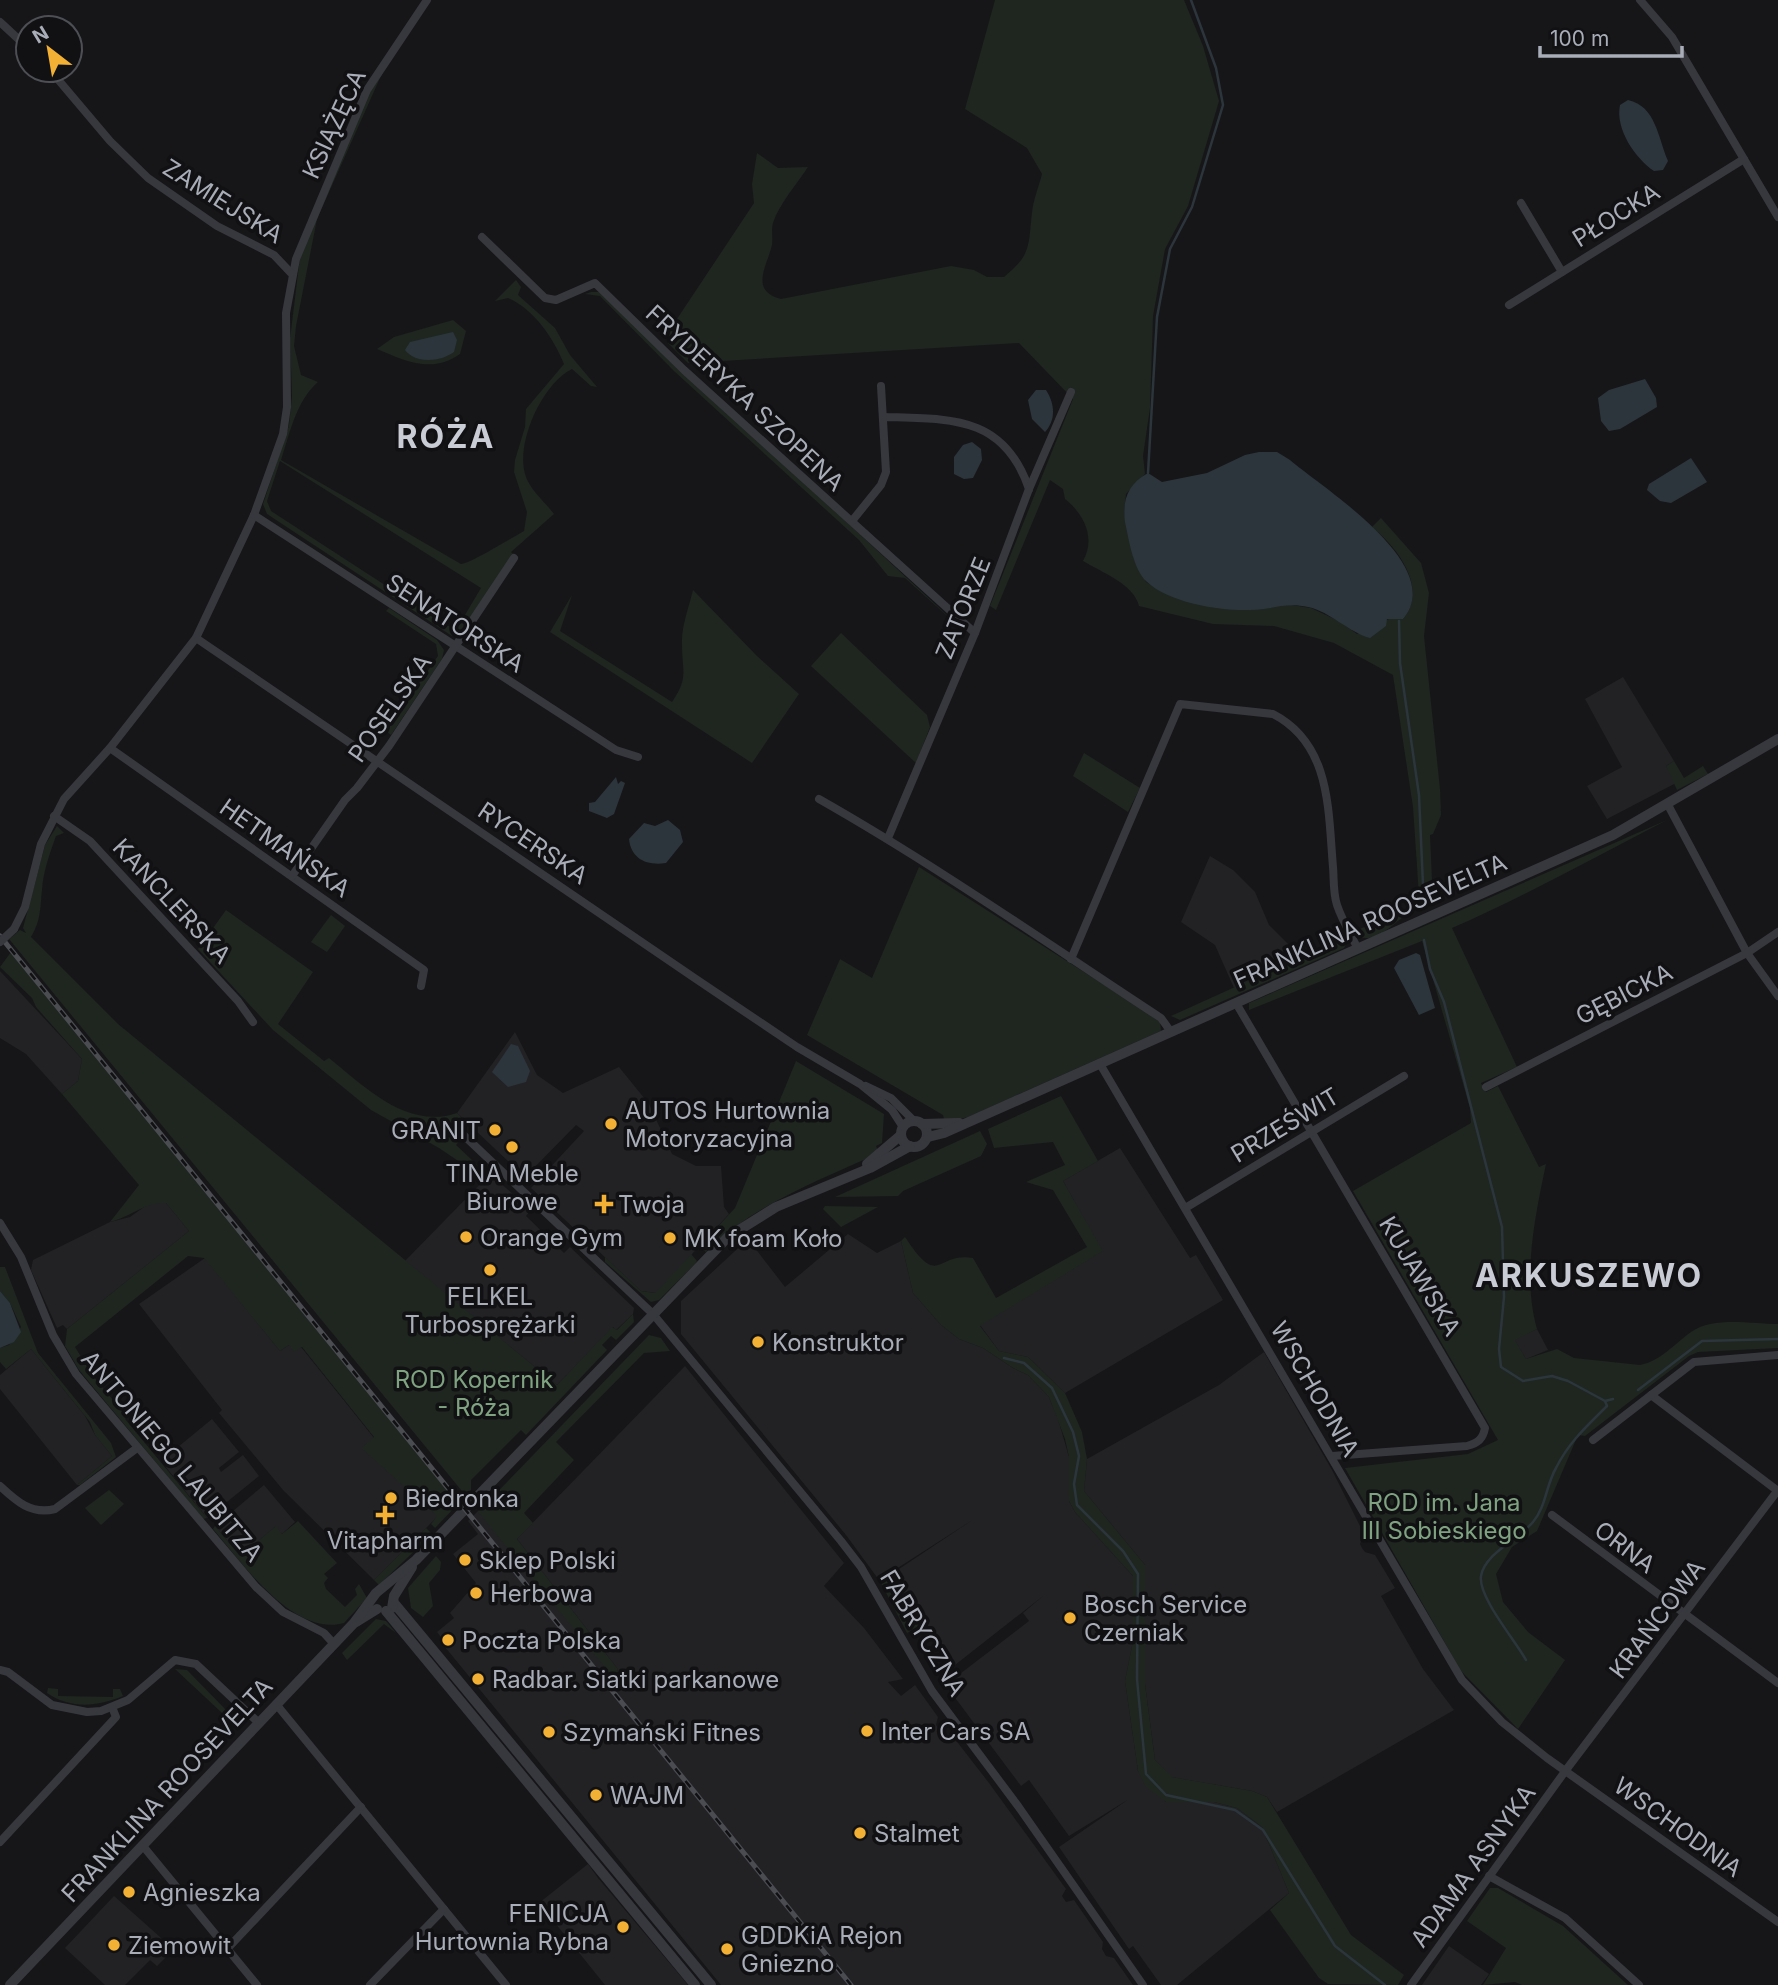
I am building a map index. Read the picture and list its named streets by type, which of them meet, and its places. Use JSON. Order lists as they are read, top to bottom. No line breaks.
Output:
{"streets":{"street":["KSIĄŻĘCA","ZAMIEJSKA","PŁOCKA","FRYDERYKA SZOPENA","ZATORZE","SENATORSKA","POSELSKA","RYCERSKA","HETMAŃSKA","KANCLERSKA","FRANKLINA ROOSEVELTA","GĘBICKA","PRZEŚWIT","KUJAWSKA","WSCHODNIA","ANTONIEGO LAUBITZA","ORNA","KRAŃCOWA","FABRYCZNA","ADAMA ASNYKA"]},"crossings":[["KSIĄŻĘCA","ZAMIEJSKA"],["KSIĄŻĘCA","SENATORSKA"],["KSIĄŻĘCA","RYCERSKA"],["FRYDERYKA SZOPENA","ZATORZE"],["SENATORSKA","POSELSKA"],["POSELSKA","RYCERSKA"],["POSELSKA","HETMAŃSKA"],["RYCERSKA","FRANKLINA ROOSEVELTA"],["FRANKLINA ROOSEVELTA","KUJAWSKA"],["FRANKLINA ROOSEVELTA","WSCHODNIA"],["FRANKLINA ROOSEVELTA","ANTONIEGO LAUBITZA"],["FRANKLINA ROOSEVELTA","FABRYCZNA"],["PRZEŚWIT","KUJAWSKA"],["PRZEŚWIT","WSCHODNIA"],["KUJAWSKA","WSCHODNIA"],["WSCHODNIA","KRAŃCOWA"],["WSCHODNIA","ADAMA ASNYKA"],["ORNA","KRAŃCOWA"],["KRAŃCOWA","ADAMA ASNYKA"]],"districts":["RÓŻA","ARKUSZEWO"],"parks":["ROD Kopernik - Róża","ROD im. Jana III Sobieskiego"],"places":{"other":["AUTOS Hurtownia Motoryzacyjna","GRANIT","TINA Meble Biurowe","Orange Gym","MK foam Koło","FELKEL Turbosprężarki","Konstruktor","Biedronka","Sklep Polski","Herbowa","Bosch Service Czerniak","Poczta Polska","Radbar. Siatki parkanowe","Inter Cars SA","Szymański Fitnes","WAJM","Stalmet","Agnieszka","FENICJA Hurtownia Rybna","Ziemowit","GDDKiA Rejon Gniezno"],"health":["Twoja","Vitapharm"]},"scale_bar":"100 m","north":"top left"}
